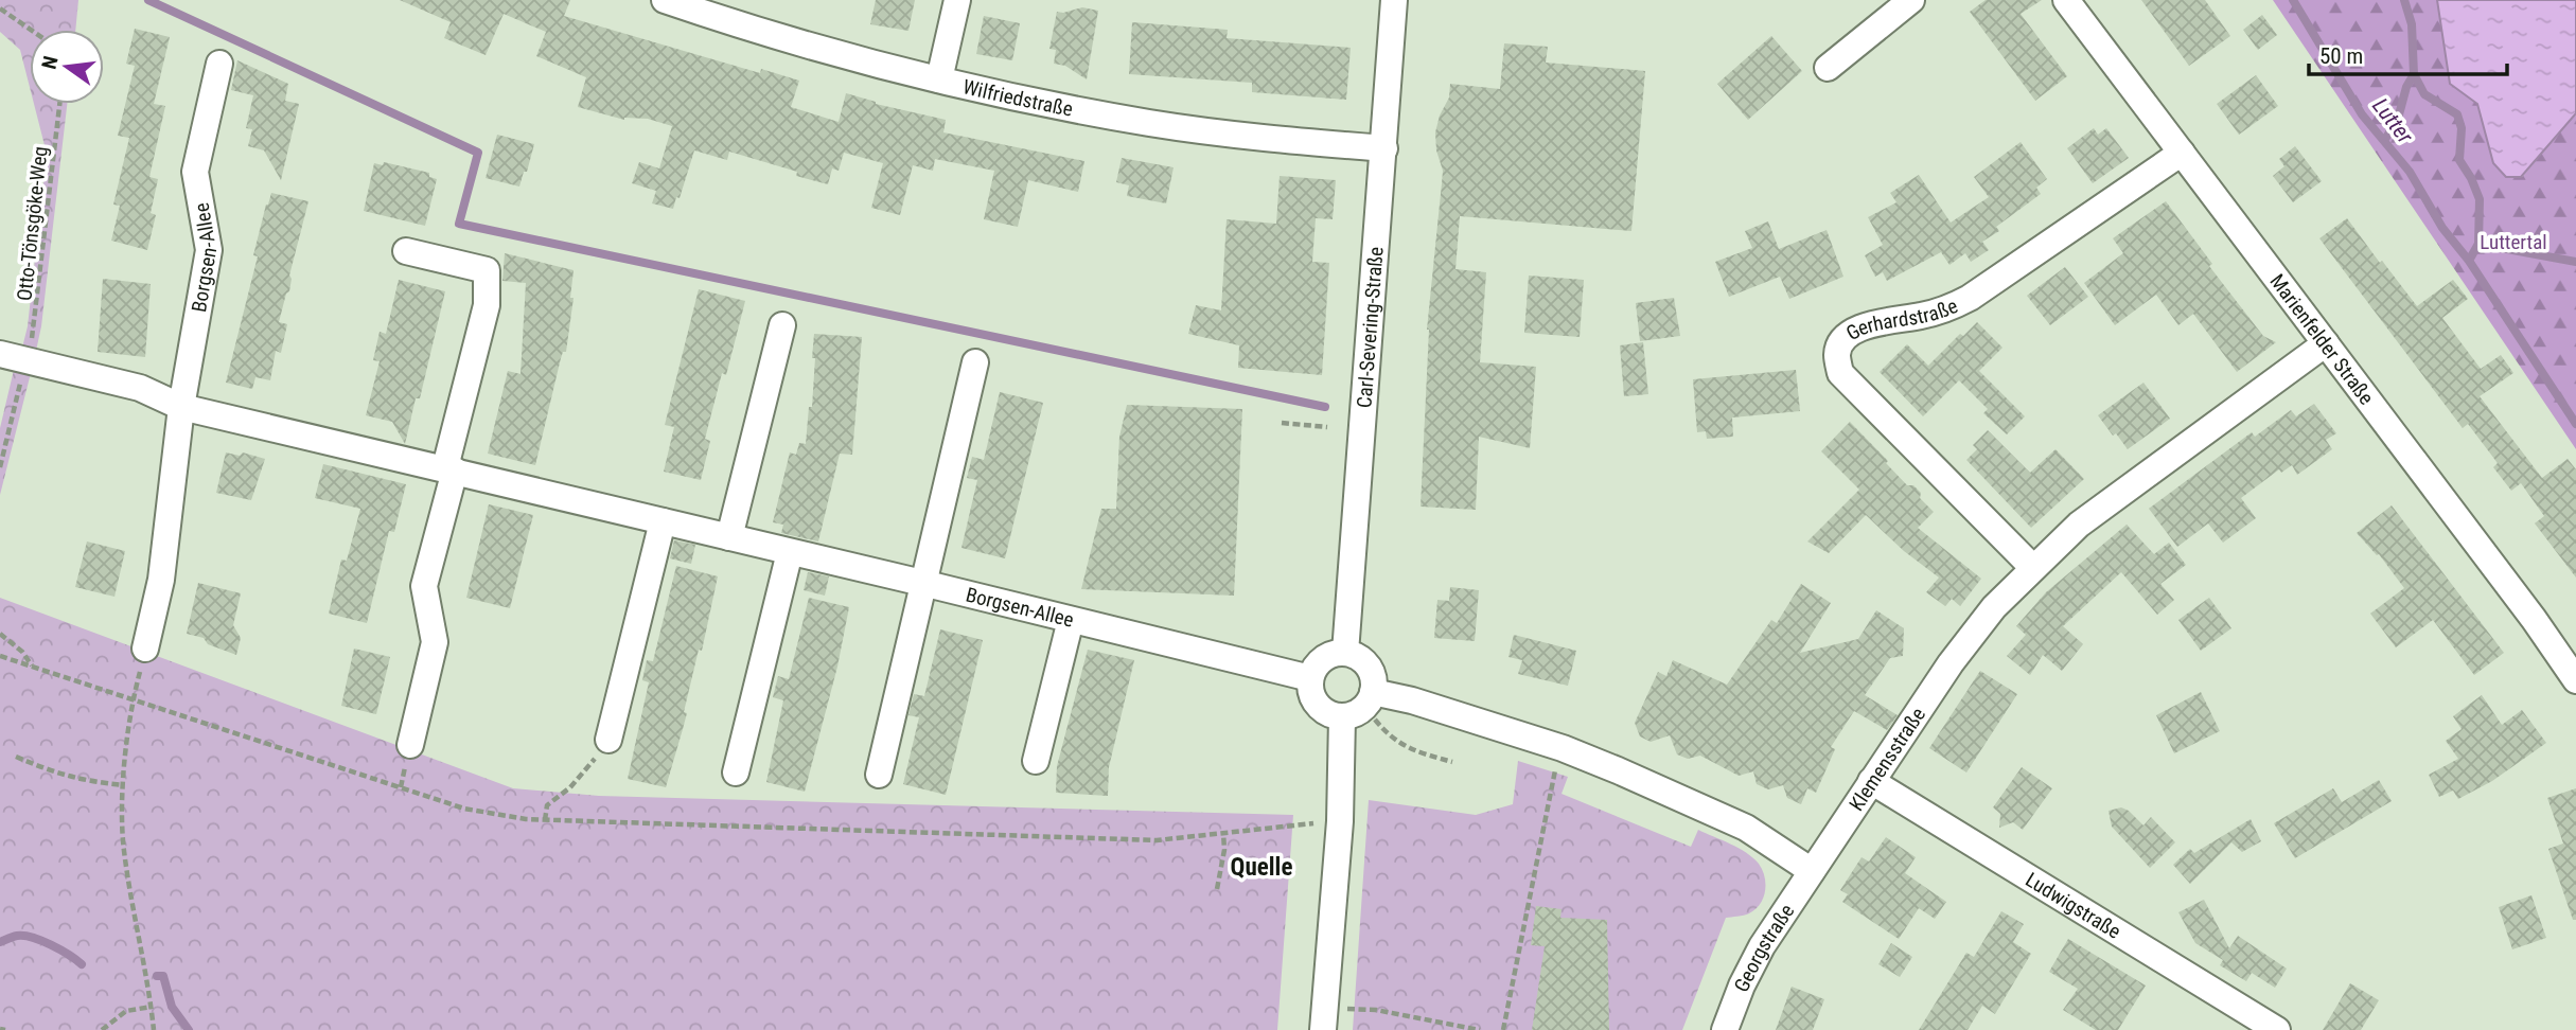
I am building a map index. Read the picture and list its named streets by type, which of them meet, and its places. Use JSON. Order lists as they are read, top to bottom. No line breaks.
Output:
{"streets":{"street":["Wilfriedstraße","Borgsen-Allee","Gerhardstraße","Carl-Severing-Straße","Marienfelder Straße","Klemensstraße","Ludwigstraße","Georgstraße"],"path":["Otto-Tönsgöke-Weg"]},"crossings":[["Wilfriedstraße","Carl-Severing-Straße"],["Otto-Tönsgöke-Weg","Borgsen-Allee"],["Borgsen-Allee","Carl-Severing-Straße"],["Gerhardstraße","Marienfelder Straße"],["Gerhardstraße","Klemensstraße"],["Marienfelder Straße","Klemensstraße"],["Klemensstraße","Ludwigstraße"],["Klemensstraße","Georgstraße"]],"districts":["Quelle"],"water":["Lutter"],"parks":["Luttertal"],"scale_bar":"50 m","north":"left"}
